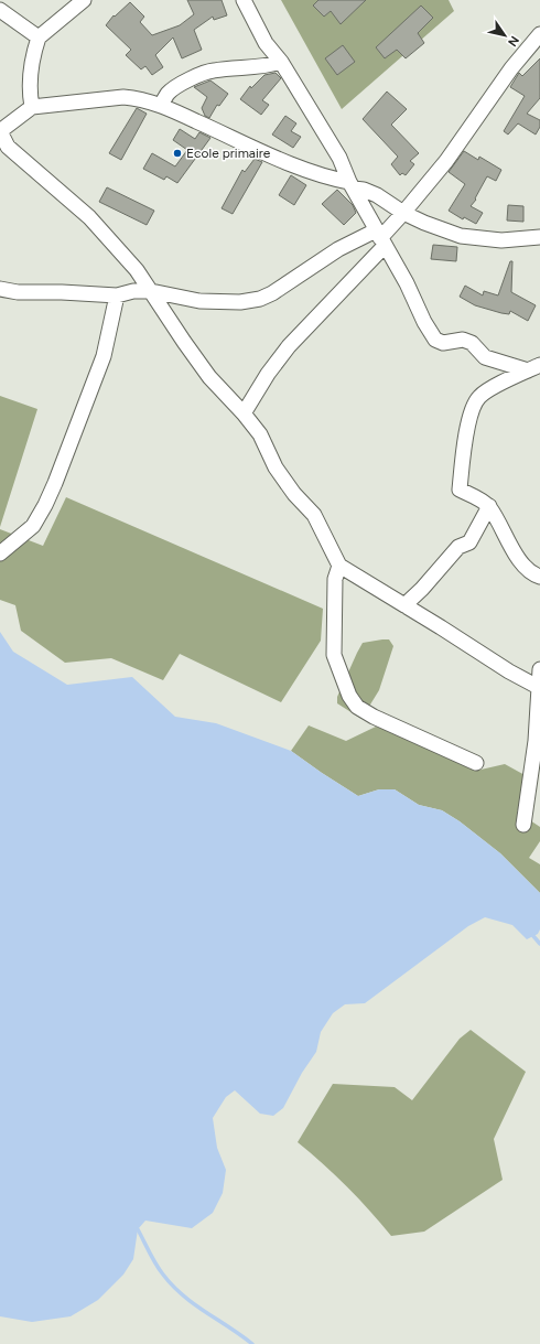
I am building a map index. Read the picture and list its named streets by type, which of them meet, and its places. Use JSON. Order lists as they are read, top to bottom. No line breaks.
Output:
{"places":["Ecole primaire"],"north":"bottom right"}
